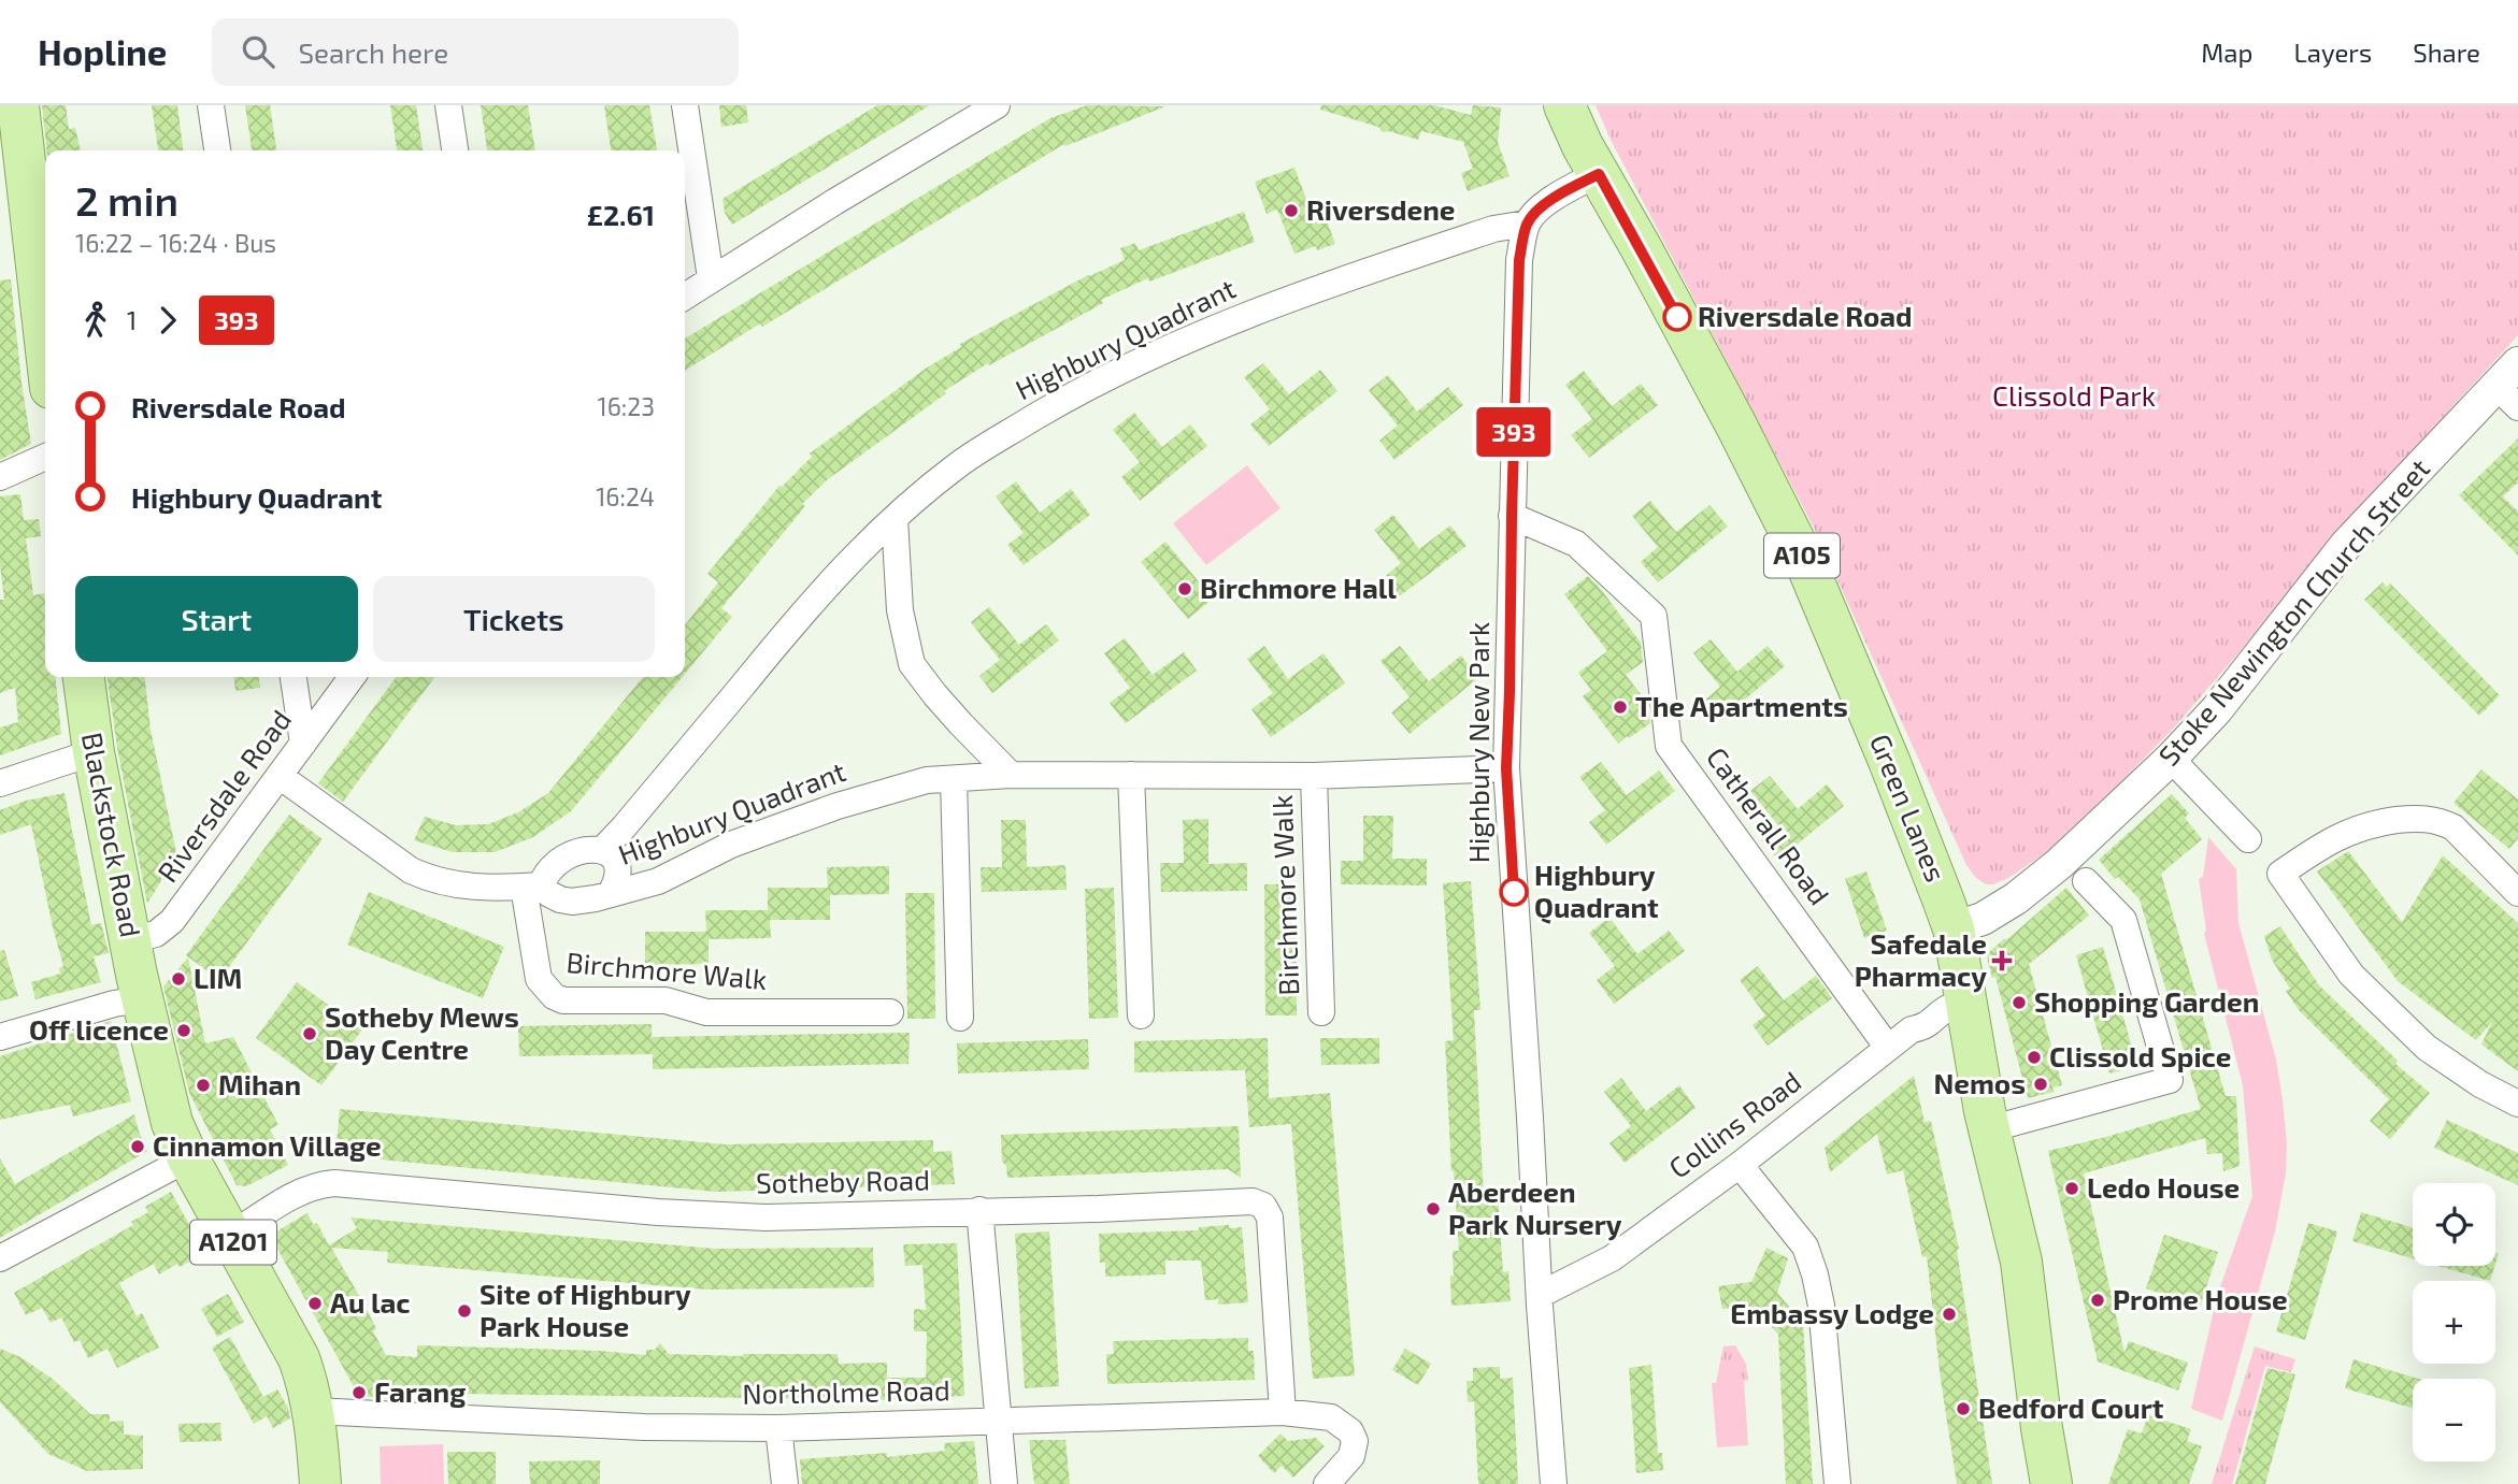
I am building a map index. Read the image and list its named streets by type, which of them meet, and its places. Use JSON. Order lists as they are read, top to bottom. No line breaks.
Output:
{"streets":{"main road":["A105","Green Lanes","Blackstock Road","A1201"],"street":["Highbury Quadrant","Stoke Newington Church Street","Highbury New Park","Riversdale Road","Catherall Road","Birchmore Walk","Collins Road","Sotheby Road","Northolme Road"]},"crossings":[["Highbury Quadrant","Highbury New Park"],["Highbury Quadrant","Riversdale Road"],["Highbury Quadrant","Birchmore Walk"],["Stoke Newington Church Street","Green Lanes"],["Highbury New Park","Catherall Road"],["Highbury New Park","Collins Road"],["Riversdale Road","Blackstock Road"],["Green Lanes","Collins Road"],["Catherall Road","Collins Road"],["Blackstock Road","A1201"],["Sotheby Road","A1201"],["Sotheby Road","Northolme Road"],["A1201","Northolme Road"]],"parks":["Clissold Park"],"places":{"other":["Riversdene","Riversdale Road","Birchmore Hall","The Apartments","Highbury Quadrant","LIM","Shopping Garden","Off licence","Sotheby Mews Day Centre","Clissold Spice","Nemos","Mihan","Cinnamon Village","Ledo House","Aberdeen Park Nursery","Prome House","Au lac","Site of Highbury Park House","Embassy Lodge","Farang","Bedford Court"],"health":["Safedale Pharmacy"]},"lines":["bus line 393"],"page":{"header":"Hopline","search":"Search here","nav":["Map","Layers","Share"],"on_map":"393","heading":["2 min","16:22 – 16:24 · Bus","£2.61"],"legs":["1","393"],"list":[{"name":"Riversdale Road","value":"16:23"},{"name":"Highbury Quadrant","value":"16:24"}],"buttons":["Start","Tickets"],"map_buttons":["+","−"]}}
